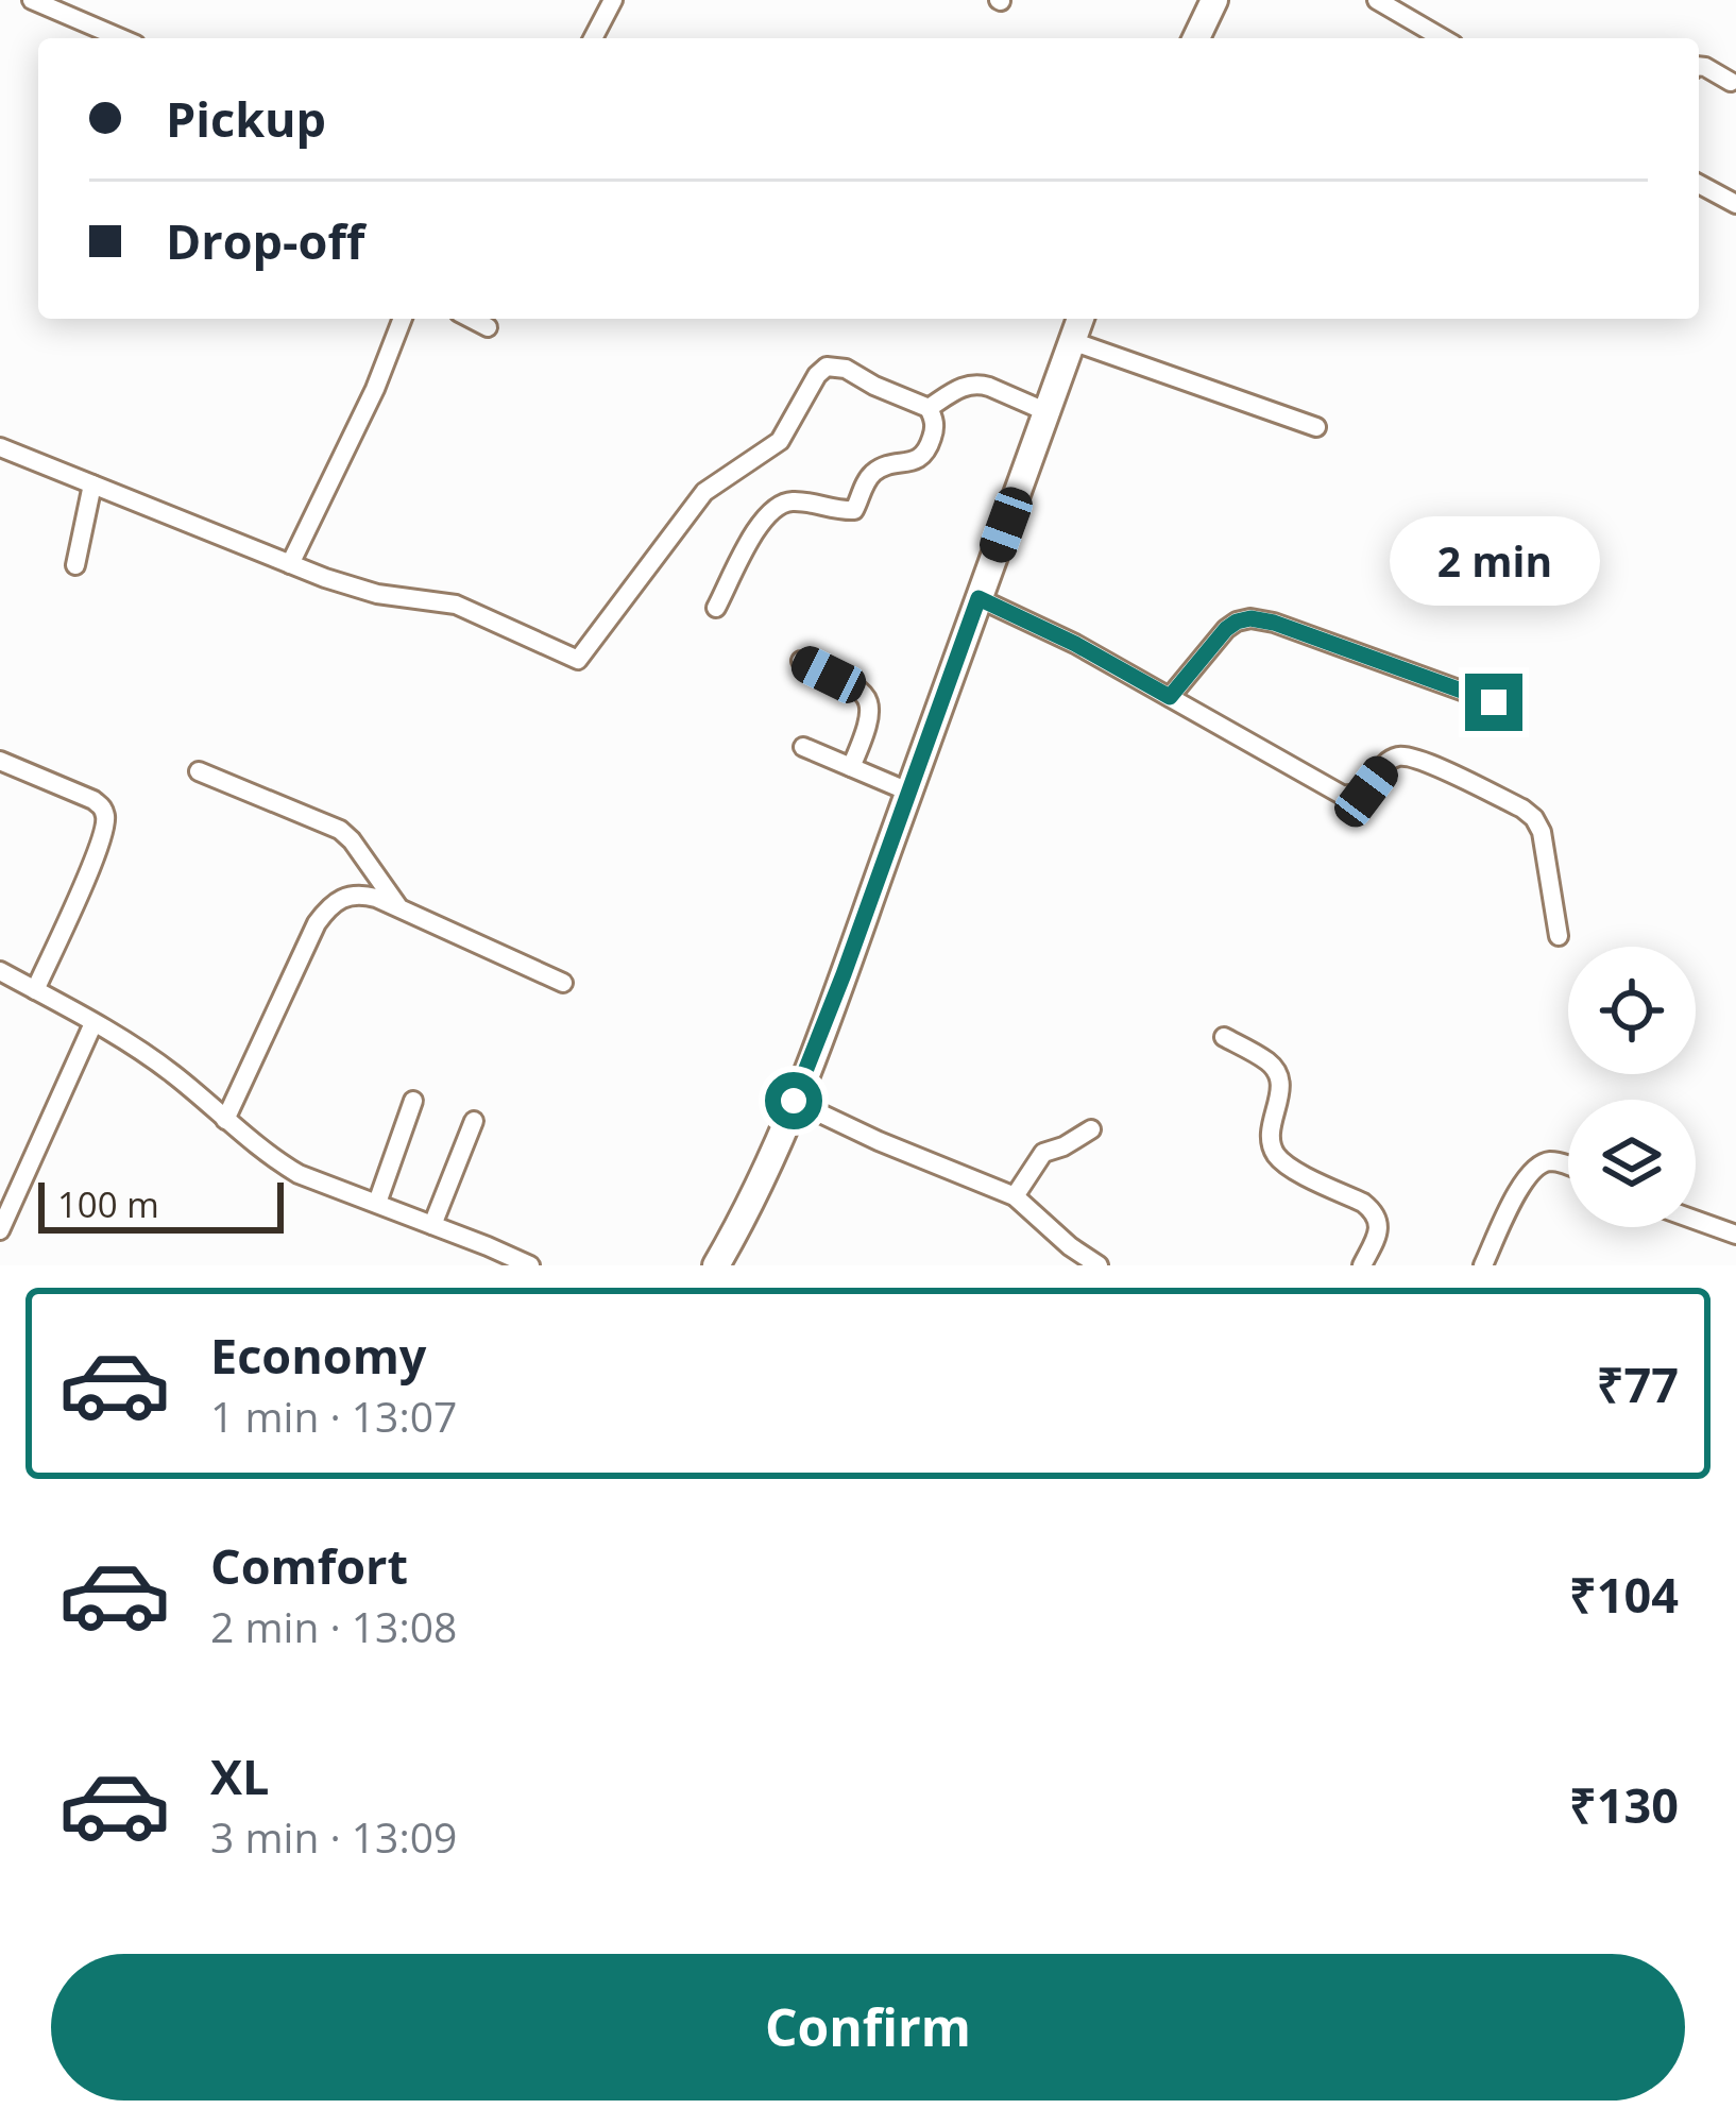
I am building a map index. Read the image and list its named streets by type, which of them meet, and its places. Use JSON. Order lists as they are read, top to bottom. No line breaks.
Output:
{"scale_bar":"100 m","page":{"banner":["Pickup","Drop-off"],"bubble":"2 min","scale":"100 m","list":[{"name":"Economy","note":"1 min · 13:07","value":"₹77"},{"name":"Comfort","note":"2 min · 13:08","value":"₹104"},{"name":"XL","note":"3 min · 13:09","value":"₹130"}],"buttons":"Confirm"}}
